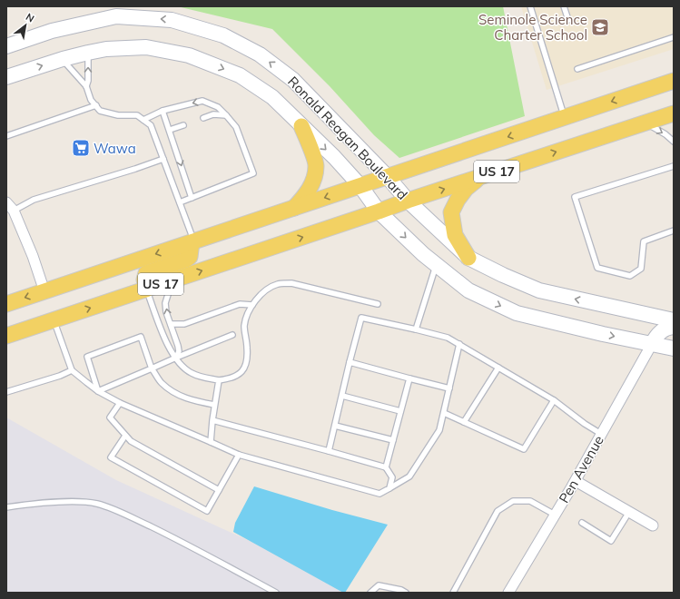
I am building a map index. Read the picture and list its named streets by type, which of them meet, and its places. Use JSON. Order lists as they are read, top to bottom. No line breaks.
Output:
{"streets":{"main road":["Ronald Reagan Boulevard","US 17"],"street":["Pen Avenue"]},"crossings":[["Ronald Reagan Boulevard","US 17"],["Ronald Reagan Boulevard","Pen Avenue"]],"places":{"school or university":["Seminole Science Charter School"],"supermarket":["Wawa"]},"north":"top right"}
